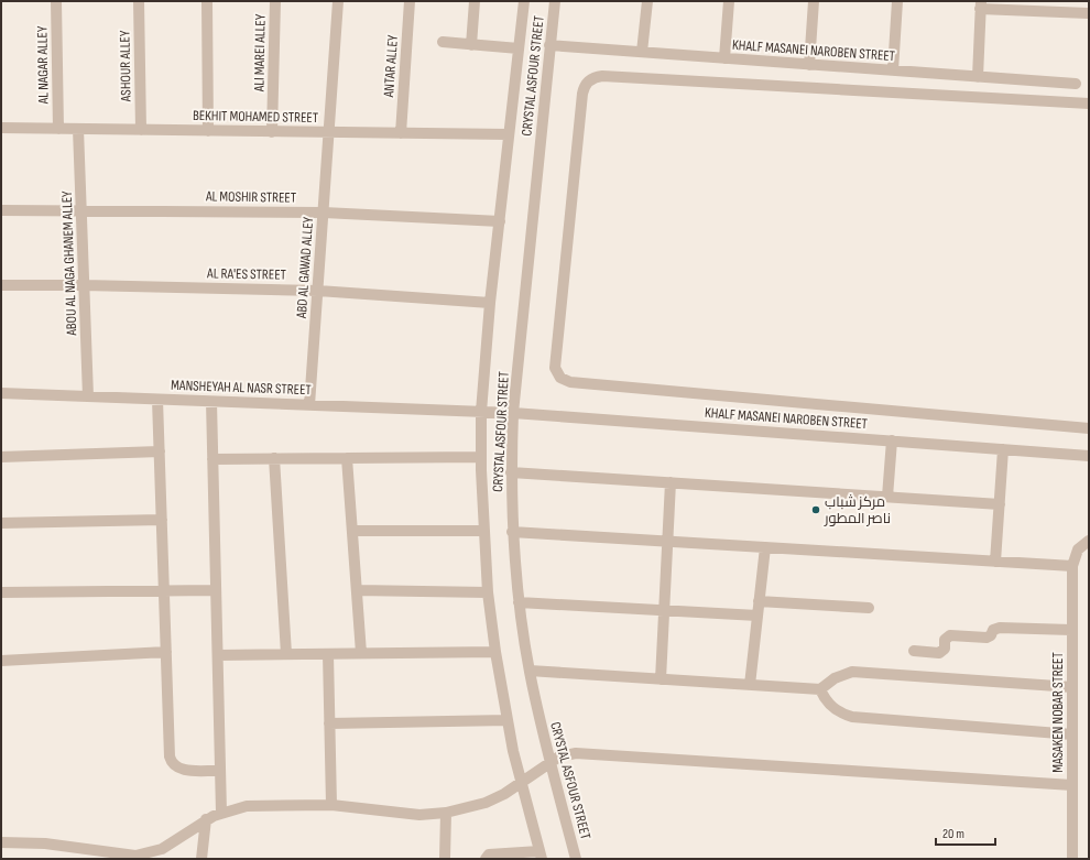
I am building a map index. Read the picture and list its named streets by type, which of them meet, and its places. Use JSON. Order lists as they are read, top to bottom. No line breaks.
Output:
{"streets":{"street":["KHALF MASANEI NAROBEN STREET","ALI MAREI ALLEY","AL NAGAR ALLEY","ASHOUR ALLEY","ANTAR ALLEY","CRYSTAL ASFOUR STREET","BEKHIT MOHAMED STREET","AL MOSHIR STREET","ABOU AL NAGA GHANEM ALLEY","ABD AL GAWAD ALLEY","AL RA'ES STREET","MANSHEYAH AL NASR STREET","MASAKEN NOBAR STREET"]},"crossings":[["KHALF MASANEI NAROBEN STREET","CRYSTAL ASFOUR STREET"],["KHALF MASANEI NAROBEN STREET","MANSHEYAH AL NASR STREET"],["ALI MAREI ALLEY","BEKHIT MOHAMED STREET"],["AL NAGAR ALLEY","BEKHIT MOHAMED STREET"],["ASHOUR ALLEY","BEKHIT MOHAMED STREET"],["ANTAR ALLEY","BEKHIT MOHAMED STREET"],["CRYSTAL ASFOUR STREET","BEKHIT MOHAMED STREET"],["CRYSTAL ASFOUR STREET","AL MOSHIR STREET"],["CRYSTAL ASFOUR STREET","AL RA'ES STREET"],["CRYSTAL ASFOUR STREET","MANSHEYAH AL NASR STREET"],["BEKHIT MOHAMED STREET","ABOU AL NAGA GHANEM ALLEY"],["BEKHIT MOHAMED STREET","ABD AL GAWAD ALLEY"],["AL MOSHIR STREET","ABOU AL NAGA GHANEM ALLEY"],["AL MOSHIR STREET","ABD AL GAWAD ALLEY"],["ABOU AL NAGA GHANEM ALLEY","AL RA'ES STREET"],["ABOU AL NAGA GHANEM ALLEY","MANSHEYAH AL NASR STREET"],["ABD AL GAWAD ALLEY","AL RA'ES STREET"],["ABD AL GAWAD ALLEY","MANSHEYAH AL NASR STREET"]],"places":["مركز شباب ناصر المطور"],"scale_bar":"20 m"}
